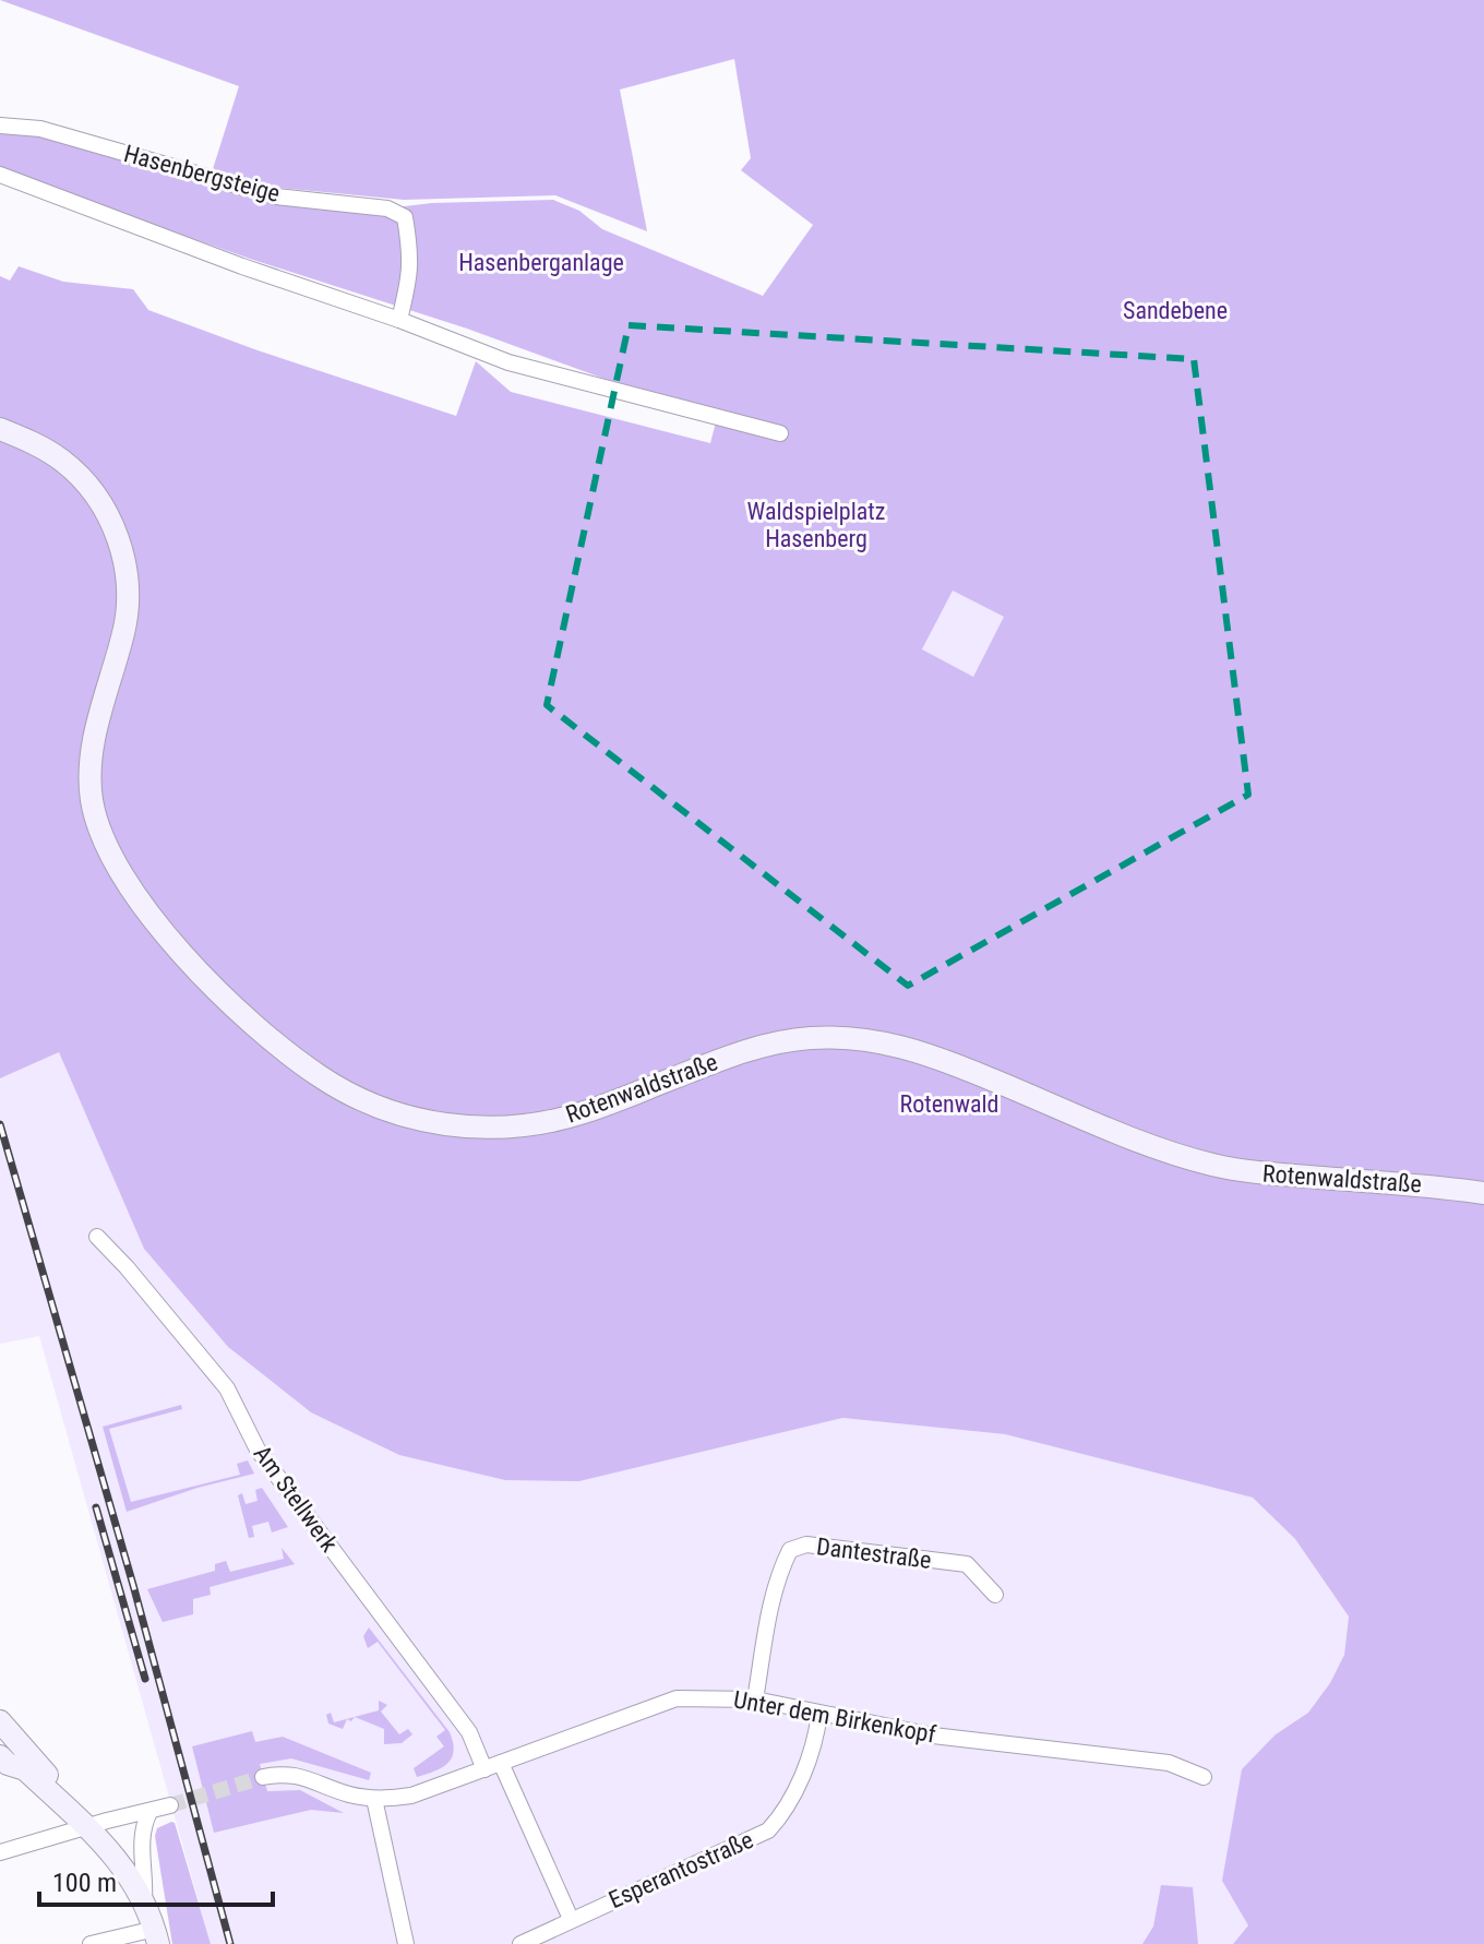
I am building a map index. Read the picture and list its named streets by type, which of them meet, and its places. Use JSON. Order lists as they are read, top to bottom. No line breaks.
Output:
{"streets":{"main road":["Rotenwaldstraße"],"street":["Hasenbergsteige","Am Stellwerk","Dantestraße","Unter dem Birkenkopf","Esperantostraße"]},"crossings":[["Am Stellwerk","Unter dem Birkenkopf"],["Dantestraße","Unter dem Birkenkopf"],["Unter dem Birkenkopf","Esperantostraße"]],"parks":["Hasenberganlage","Sandebene","Waldspielplatz Hasenberg","Rotenwald"],"scale_bar":"100 m"}
